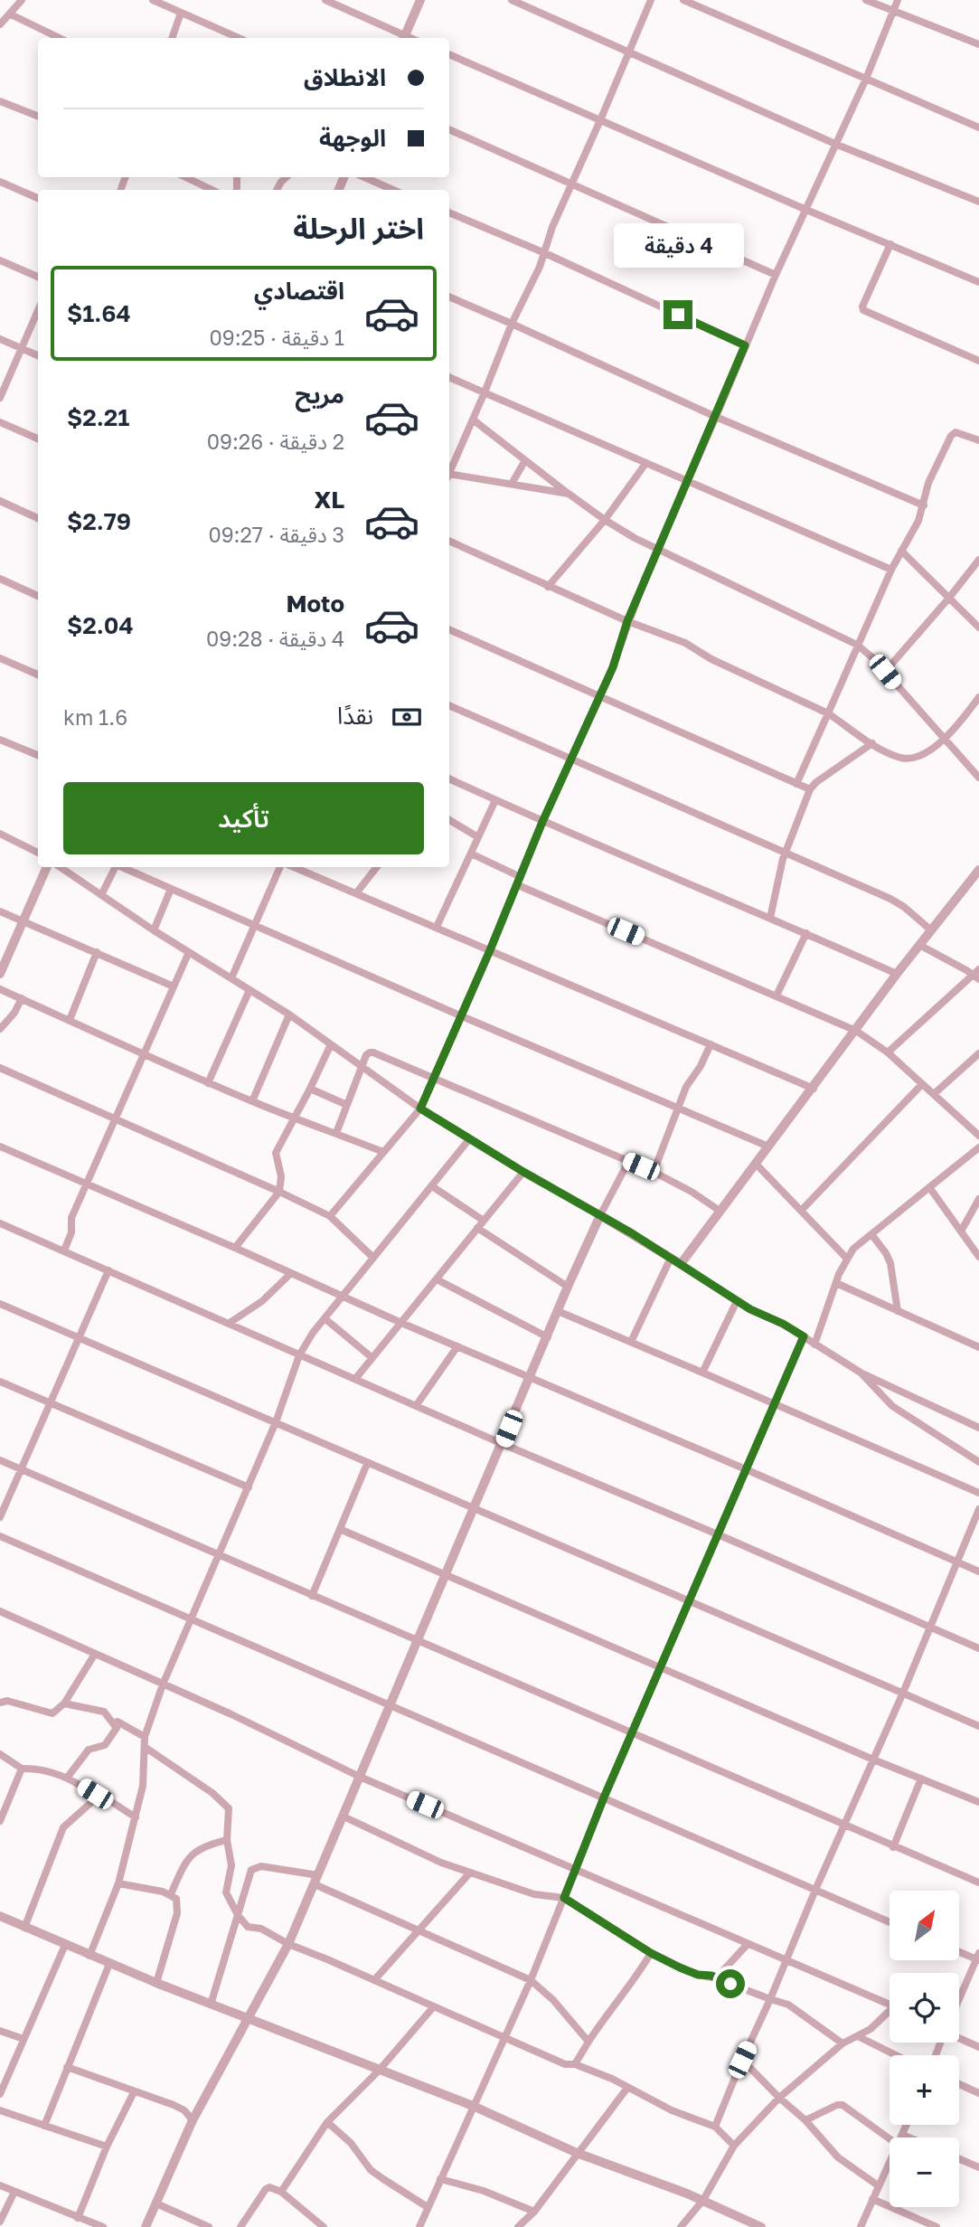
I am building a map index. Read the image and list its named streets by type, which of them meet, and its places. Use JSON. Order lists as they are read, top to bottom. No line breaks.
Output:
{"north":"top right","page":{"banner":["الانطلاق","الوجهة"],"heading":"اختر الرحلة","bubble":"4 دقيقة","list":[{"name":"اقتصادي","note":"1 دقيقة · 09:25","value":"$1.64"},{"name":"مريح","note":"2 دقيقة · 09:26","value":"$2.21"},{"name":"XL","note":"3 دقيقة · 09:27","value":"$2.79"},{"name":"Moto","note":"4 دقيقة · 09:28","value":"$2.04"}],"pay":["نقدًا","1.6 km"],"buttons":"تأكيد","map_buttons":["+","−"]}}
